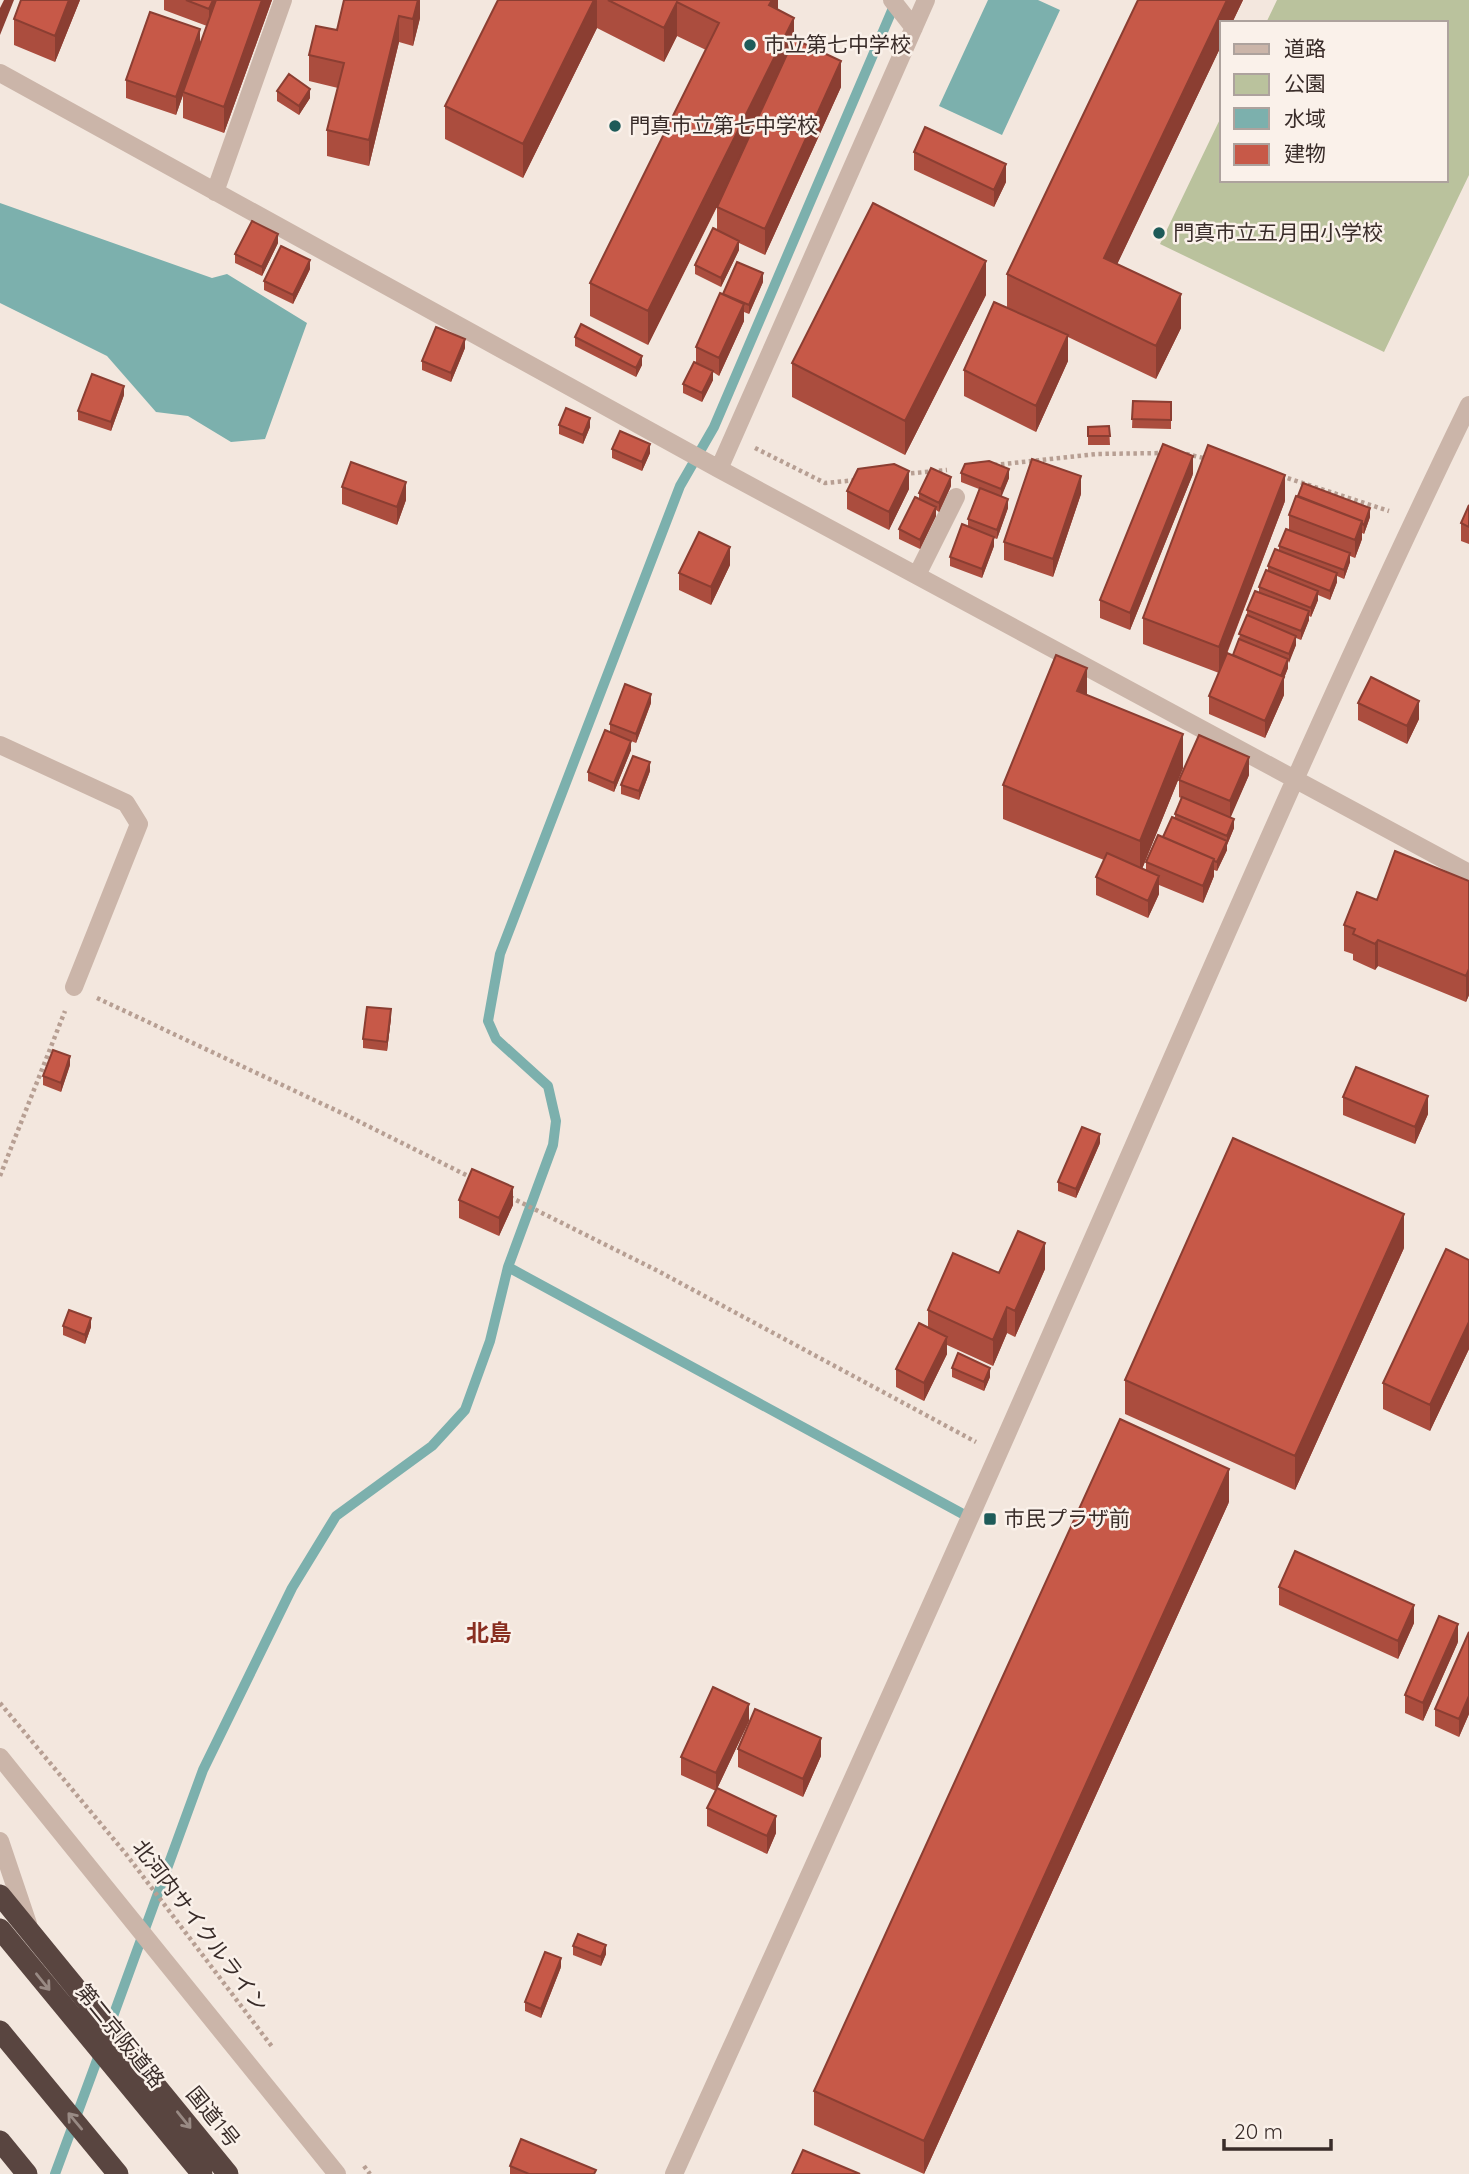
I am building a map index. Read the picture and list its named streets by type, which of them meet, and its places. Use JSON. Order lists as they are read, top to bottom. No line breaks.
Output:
{"streets":{"highway":["第二京阪道路","国道1号"],"path":["北河内サイクルライン"]},"districts":["北島"],"places":{"other":["市立第七中学校","門真市立第七中学校","門真市立五月田小学校"],"transit":["市民プラザ前"]},"legend":["道路","公園","水域","建物"],"scale_bar":"20 m"}
